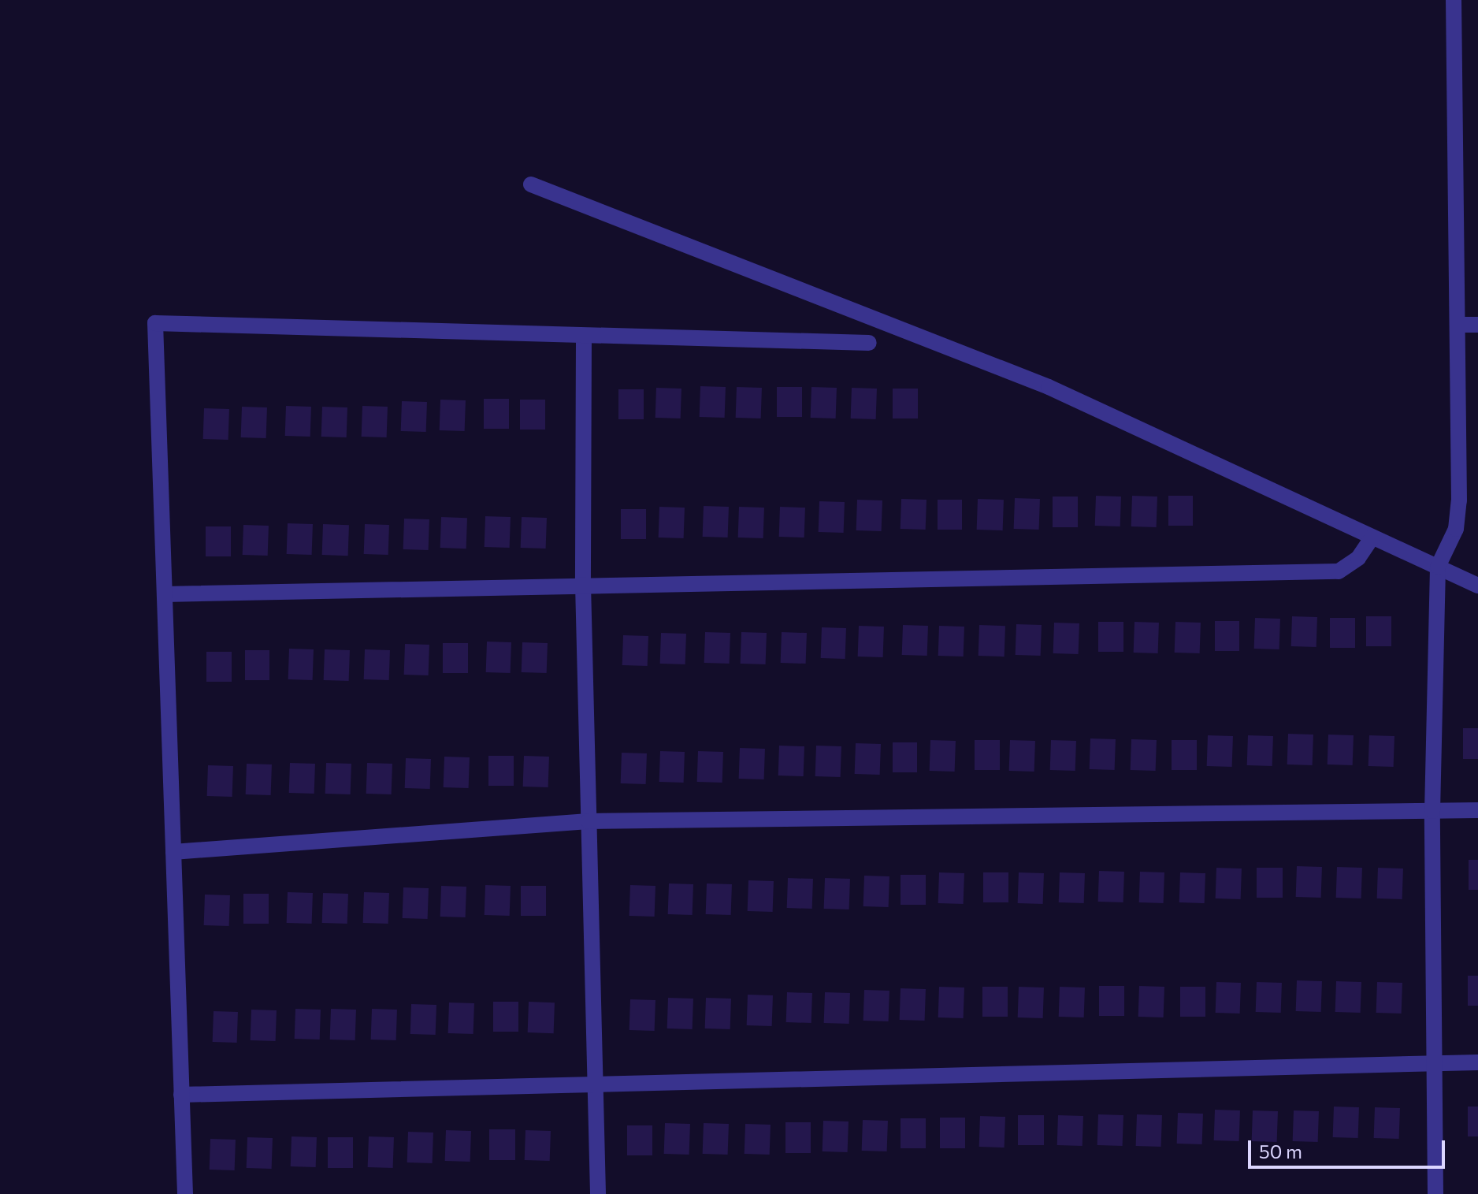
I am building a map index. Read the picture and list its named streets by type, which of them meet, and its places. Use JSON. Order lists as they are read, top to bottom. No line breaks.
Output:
{"scale_bar":"50 m"}
